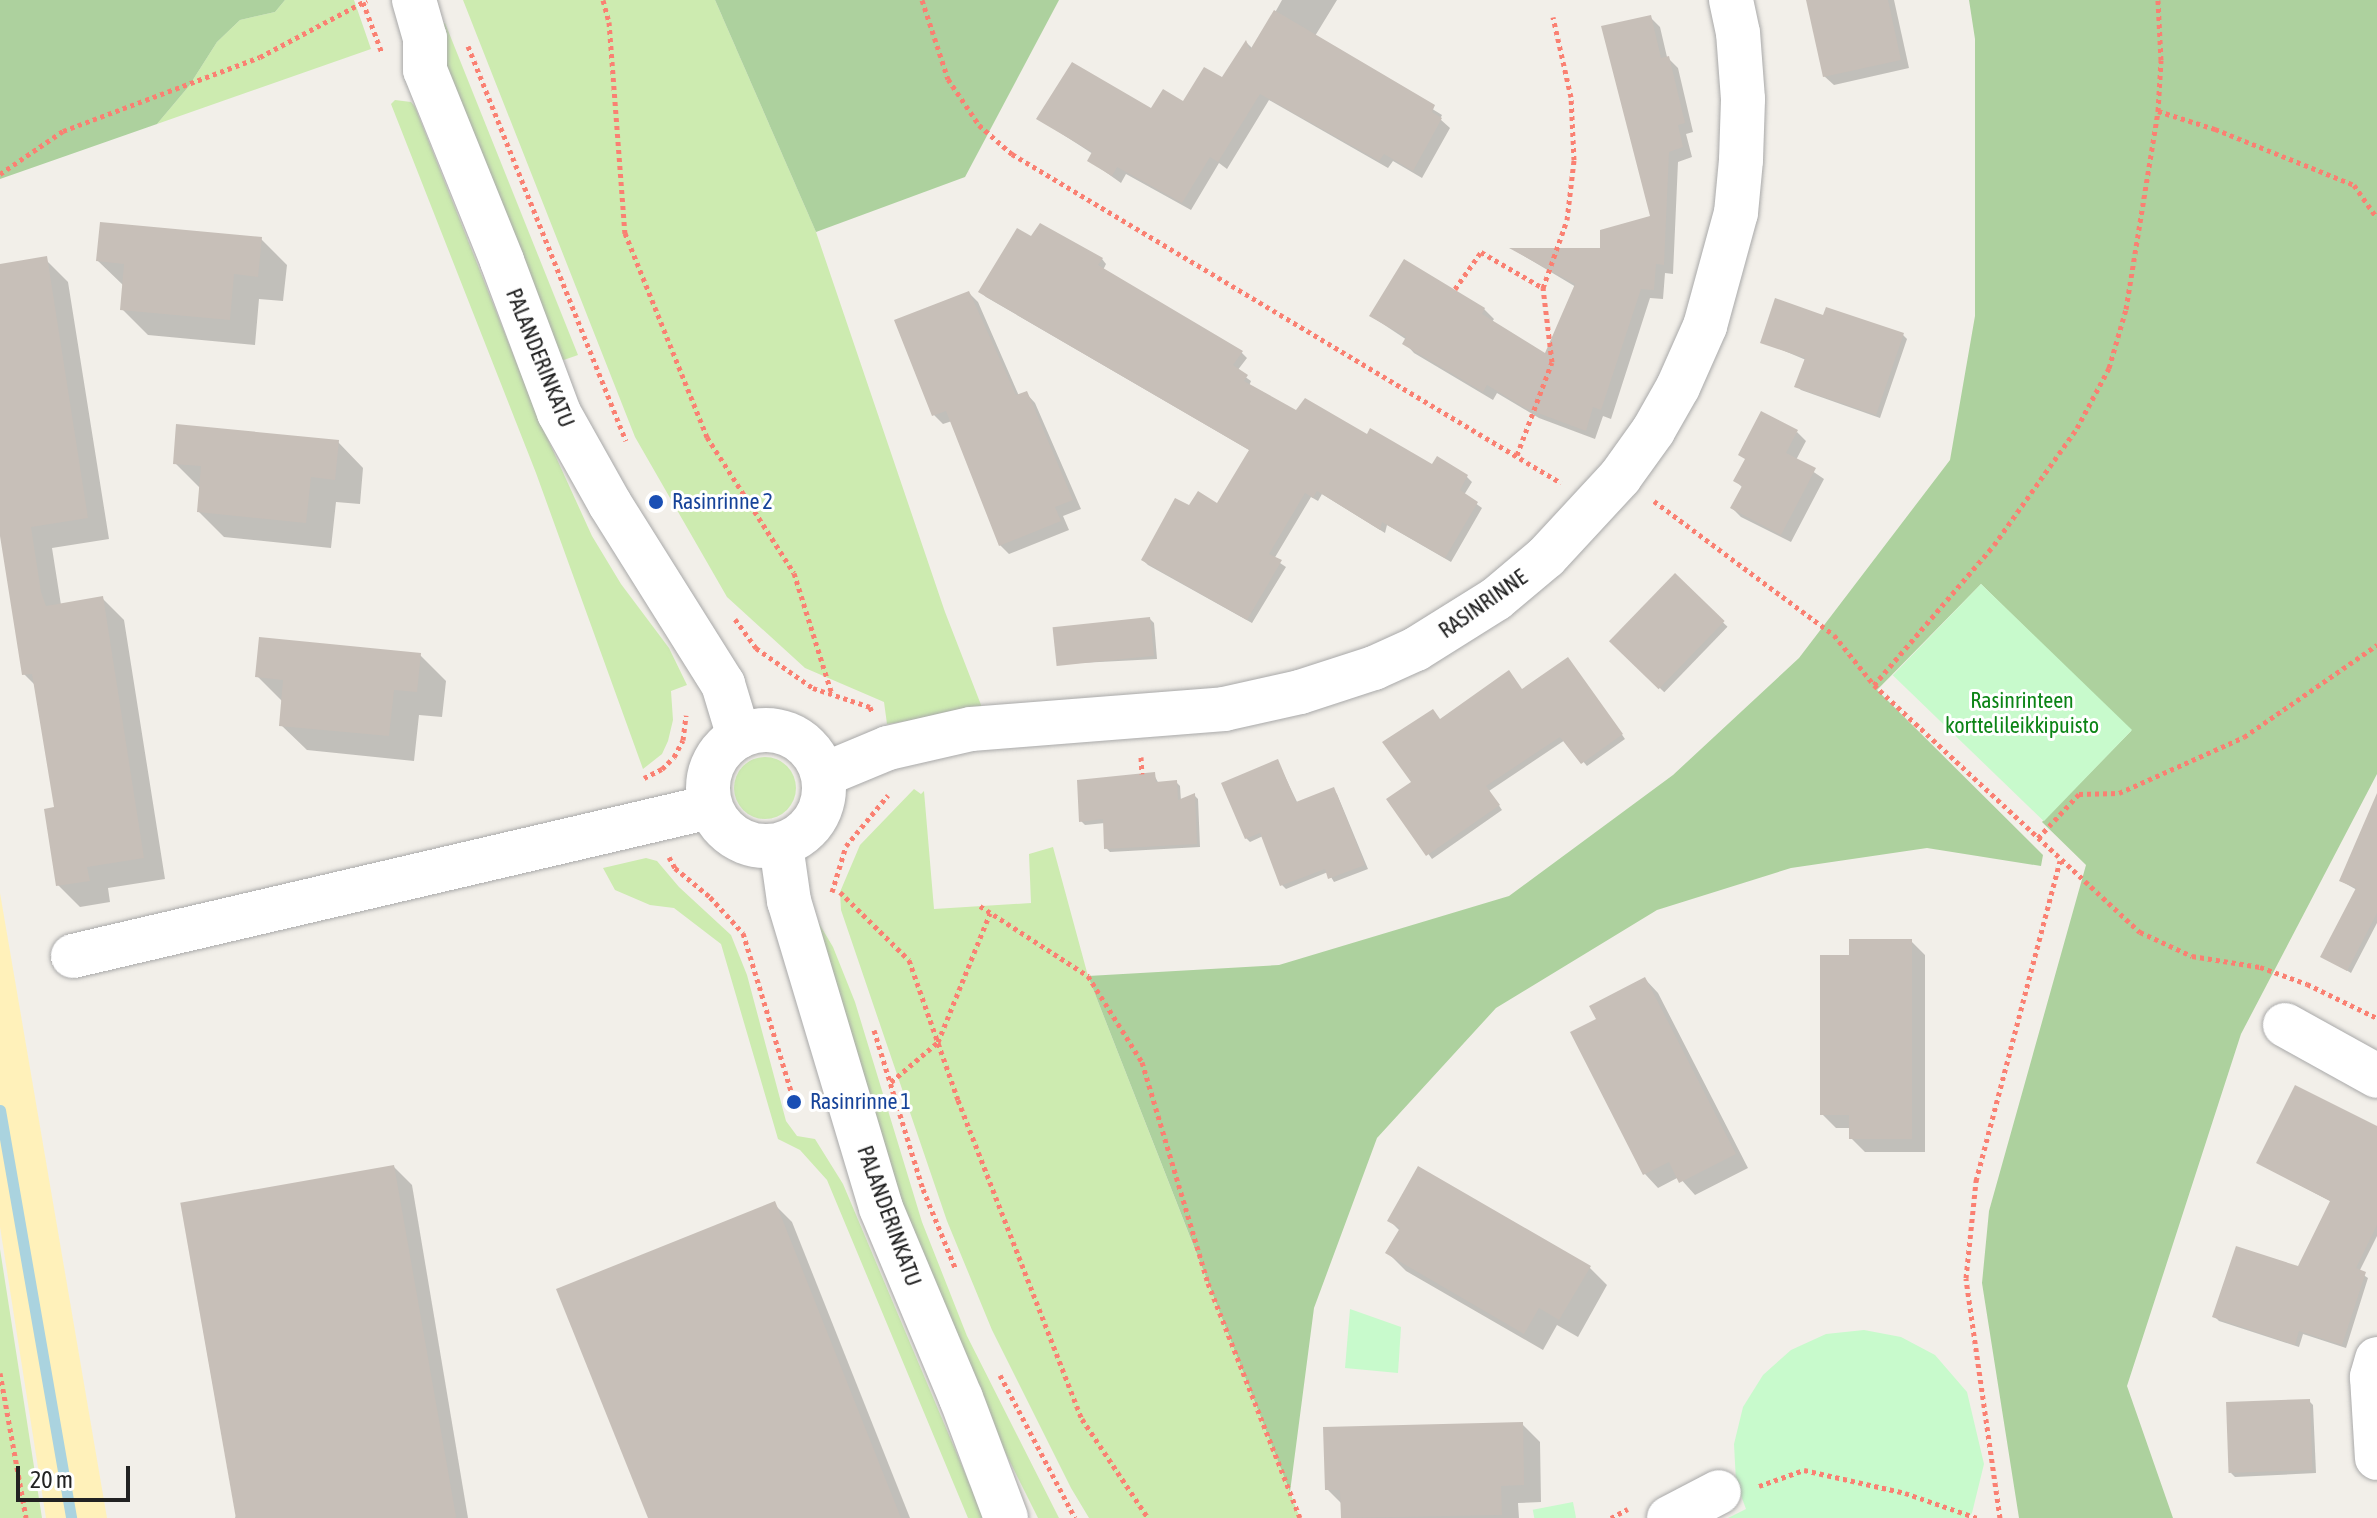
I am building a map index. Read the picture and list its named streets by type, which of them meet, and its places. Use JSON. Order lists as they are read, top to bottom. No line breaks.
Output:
{"streets":{"street":["PALANDERINKATU","RASINRINNE"]},"crossings":[["PALANDERINKATU","RASINRINNE"]],"parks":["Rasinrinteen korttelileikkipuisto"],"places":["Rasinrinne 2","Rasinrinne 1"],"scale_bar":"20 m"}
